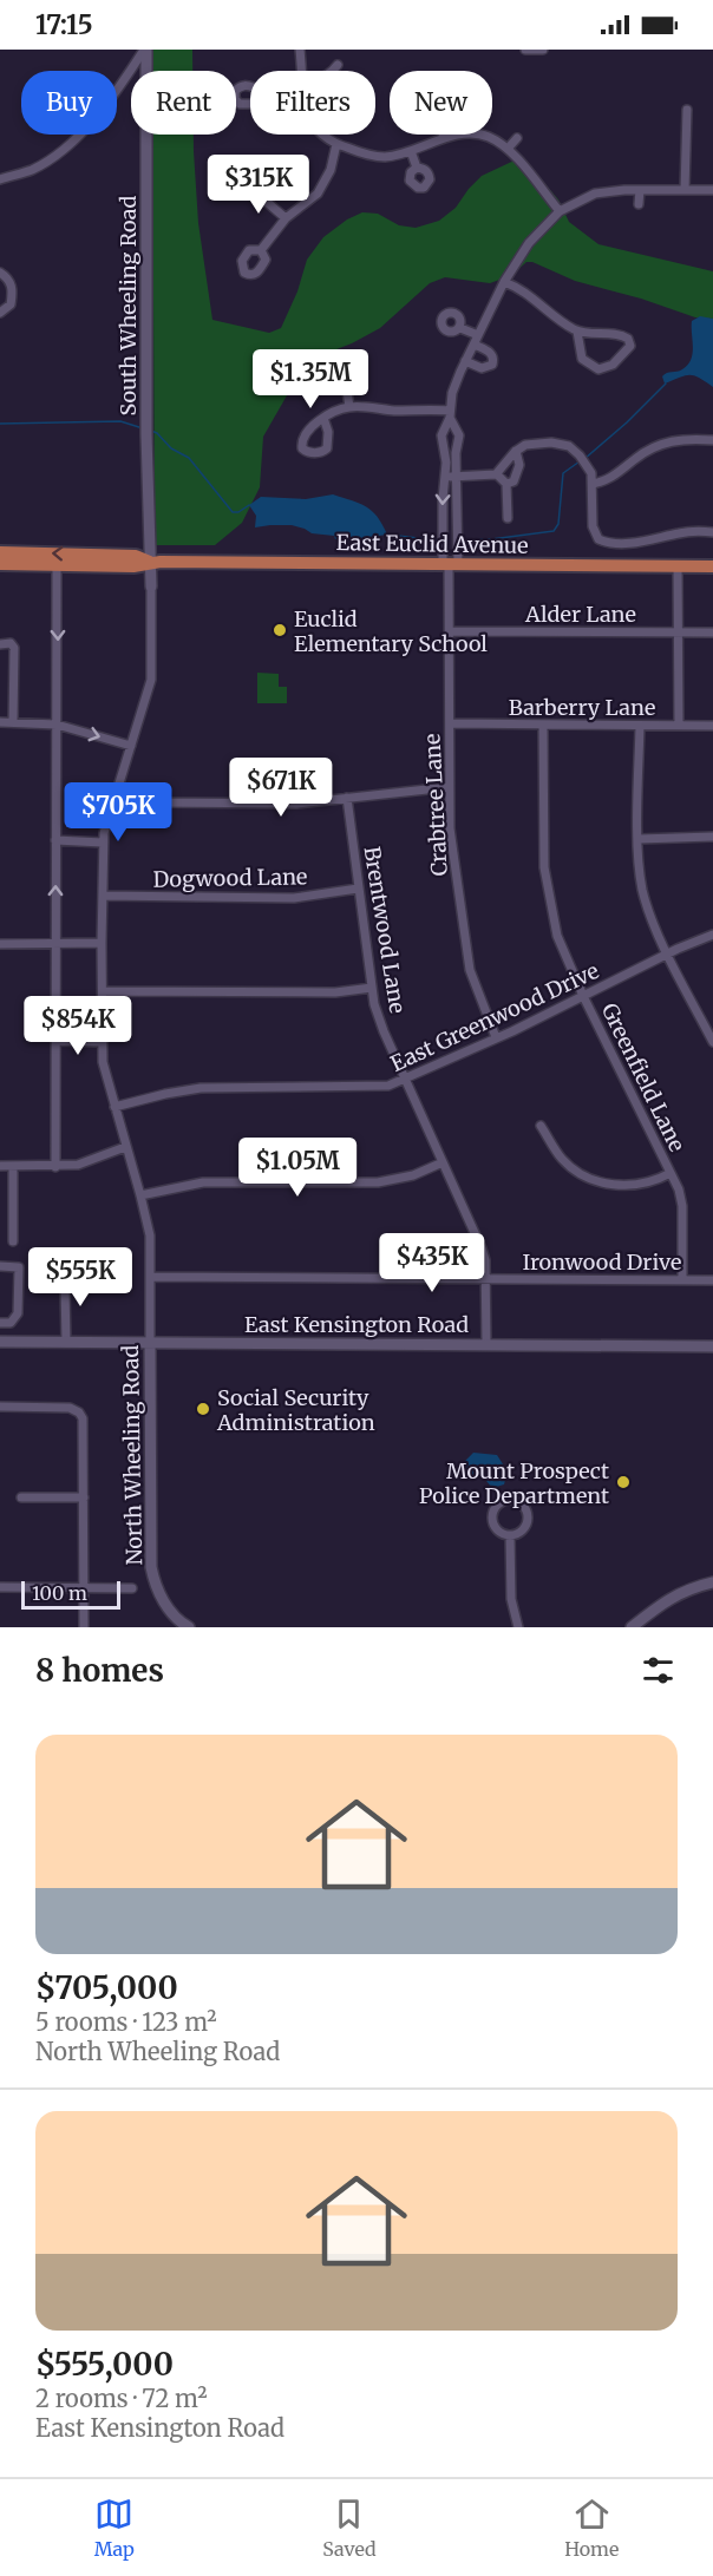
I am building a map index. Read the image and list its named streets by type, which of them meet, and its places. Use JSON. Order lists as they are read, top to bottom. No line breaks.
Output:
{"streets":{"main road":["East Euclid Avenue"],"street":["South Wheeling Road","Alder Lane","Barberry Lane","Crabtree Lane","Dogwood Lane","Brentwood Lane","East Greenwood Drive","Greenfield Lane","Ironwood Drive","East Kensington Road","North Wheeling Road"]},"crossings":[["South Wheeling Road","East Euclid Avenue"],["South Wheeling Road","North Wheeling Road"],["East Euclid Avenue","Crabtree Lane"],["East Euclid Avenue","North Wheeling Road"],["Alder Lane","Crabtree Lane"],["Barberry Lane","Crabtree Lane"],["Barberry Lane","Greenfield Lane"],["Crabtree Lane","East Greenwood Drive"],["Dogwood Lane","Brentwood Lane"],["Dogwood Lane","North Wheeling Road"],["Brentwood Lane","East Greenwood Drive"],["Brentwood Lane","Ironwood Drive"],["Brentwood Lane","East Kensington Road"],["East Greenwood Drive","Greenfield Lane"],["East Greenwood Drive","North Wheeling Road"],["Greenfield Lane","Ironwood Drive"],["Ironwood Drive","North Wheeling Road"],["East Kensington Road","North Wheeling Road"]],"places":["Euclid Elementary School","Social Security Administration","Mount Prospect Police Department"],"scale_bar":"100 m","page":{"status":"17:15","chip":["Buy","Rent","Filters","New"],"price":["$315K","$1.35M","$671K","$705K","$854K","$1.05M","$435K","$555K"],"scale":"100 m","heading":"8 homes","list":[{"name":"$705,000","note":"5 rooms · 123 m² · North Wheeling Road"},{"name":"$555,000","note":"2 rooms · 72 m² · East Kensington Road"}],"tabs":["Map","Saved","Home"]}}
